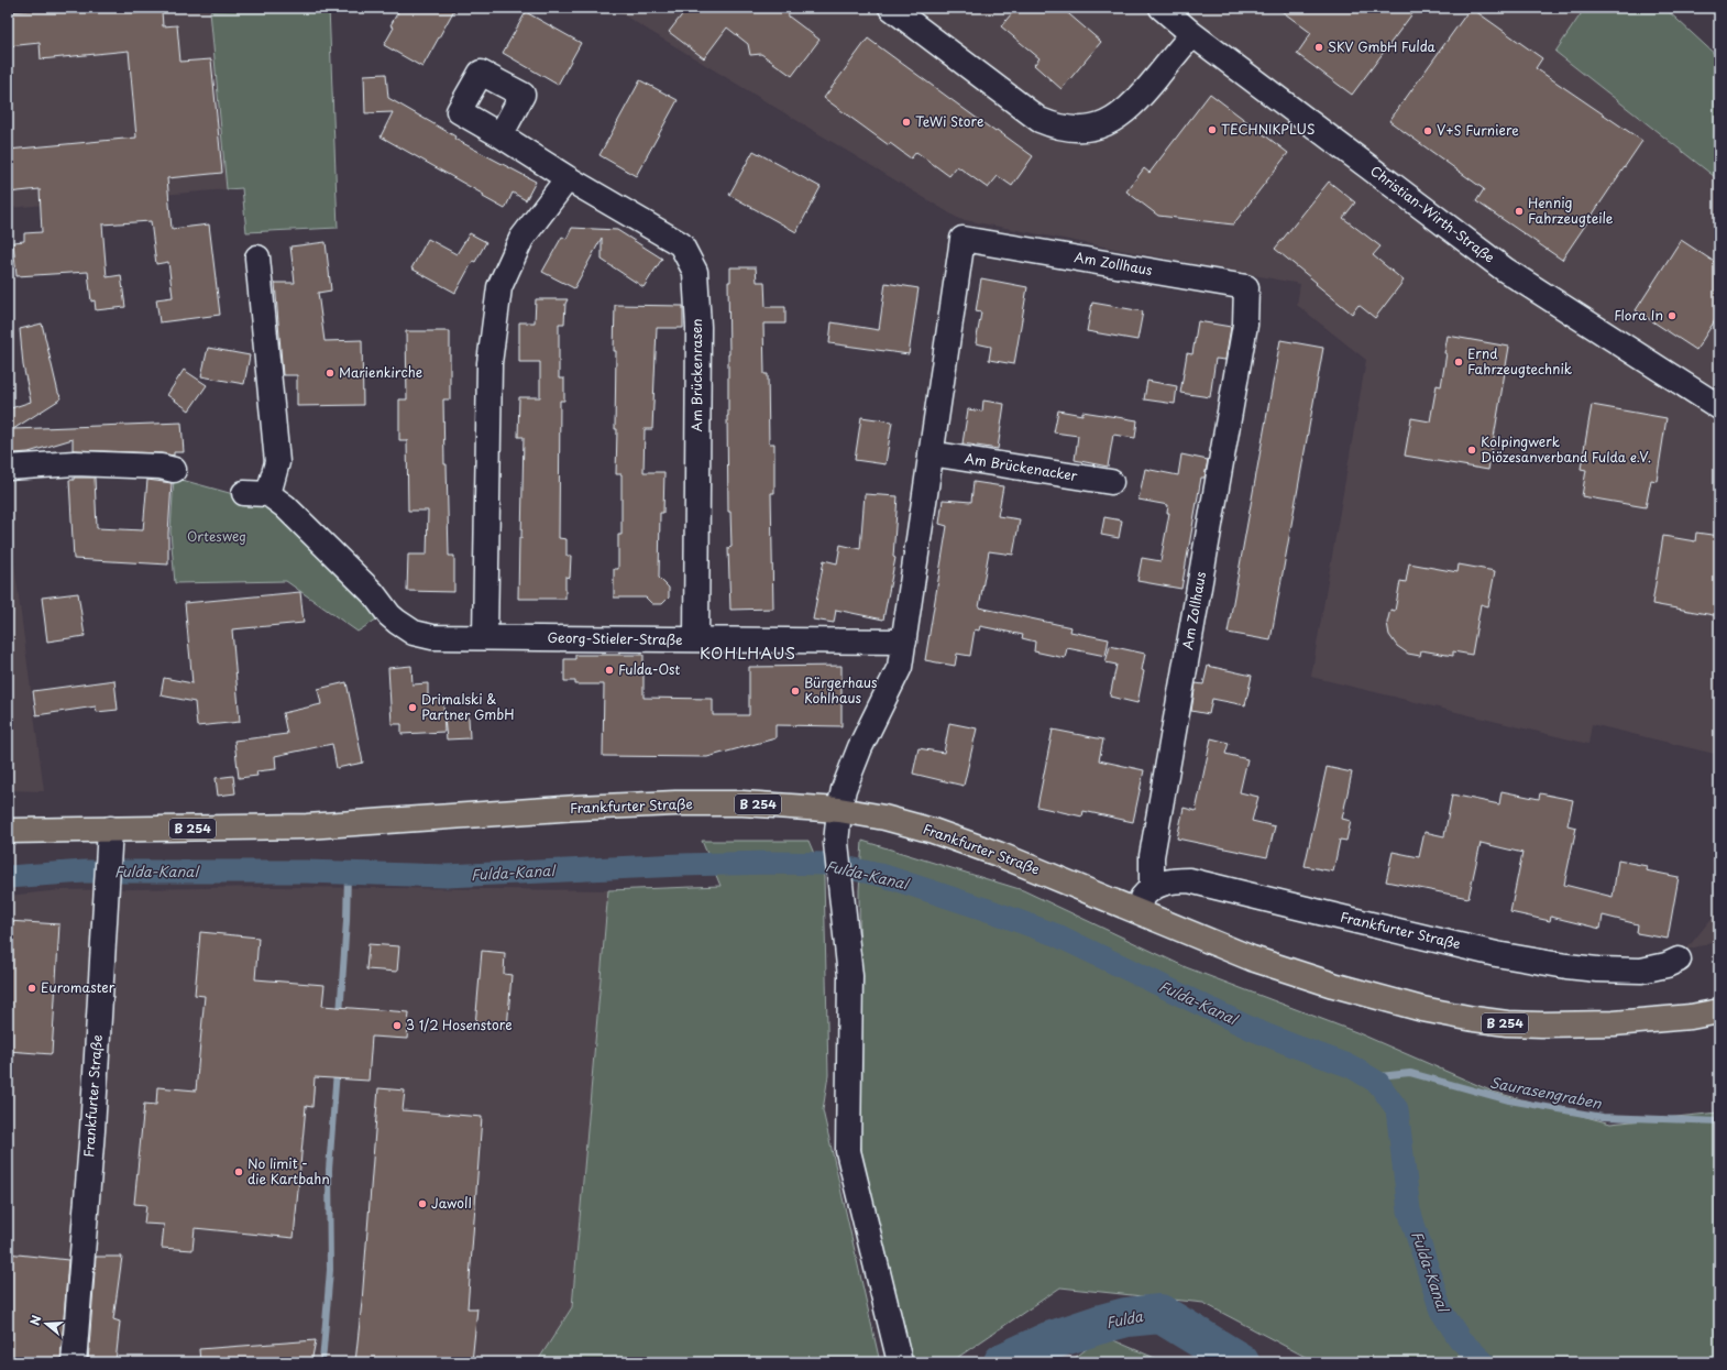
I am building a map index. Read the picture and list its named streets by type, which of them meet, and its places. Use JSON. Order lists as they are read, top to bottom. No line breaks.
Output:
{"streets":{"main road":["B 254","Frankfurter Straße"],"street":["Christian-Wirth-Straße","Am Zollhaus","Am Brückenrasen","Am Brückenacker","Georg-Stieler-Straße"]},"crossings":[["Am Zollhaus","Am Brückenacker"],["Am Zollhaus","Georg-Stieler-Straße"],["Am Zollhaus","Frankfurter Straße"],["Am Brückenrasen","Georg-Stieler-Straße"]],"districts":["KOHLHAUS"],"water":["Fulda-Kanal","Saurasengraben","Fulda"],"parks":["Ortesweg"],"places":["SKV GmbH Fulda","TeWi Store","TECHNIKPLUS","V+S Furniere","Hennig Fahrzeugteile","Flora In","Ernd Fahrzeugtechnik","Marienkirche","Kolpingwerk Diözesanverband Fulda e.V.","Fulda-Ost","Bürgerhaus Kohlhaus","Drimalski & Partner GmbH","Euromaster","3 1/2 Hosenstore","No limit - die Kartbahn","Jawoll"],"north":"left"}
